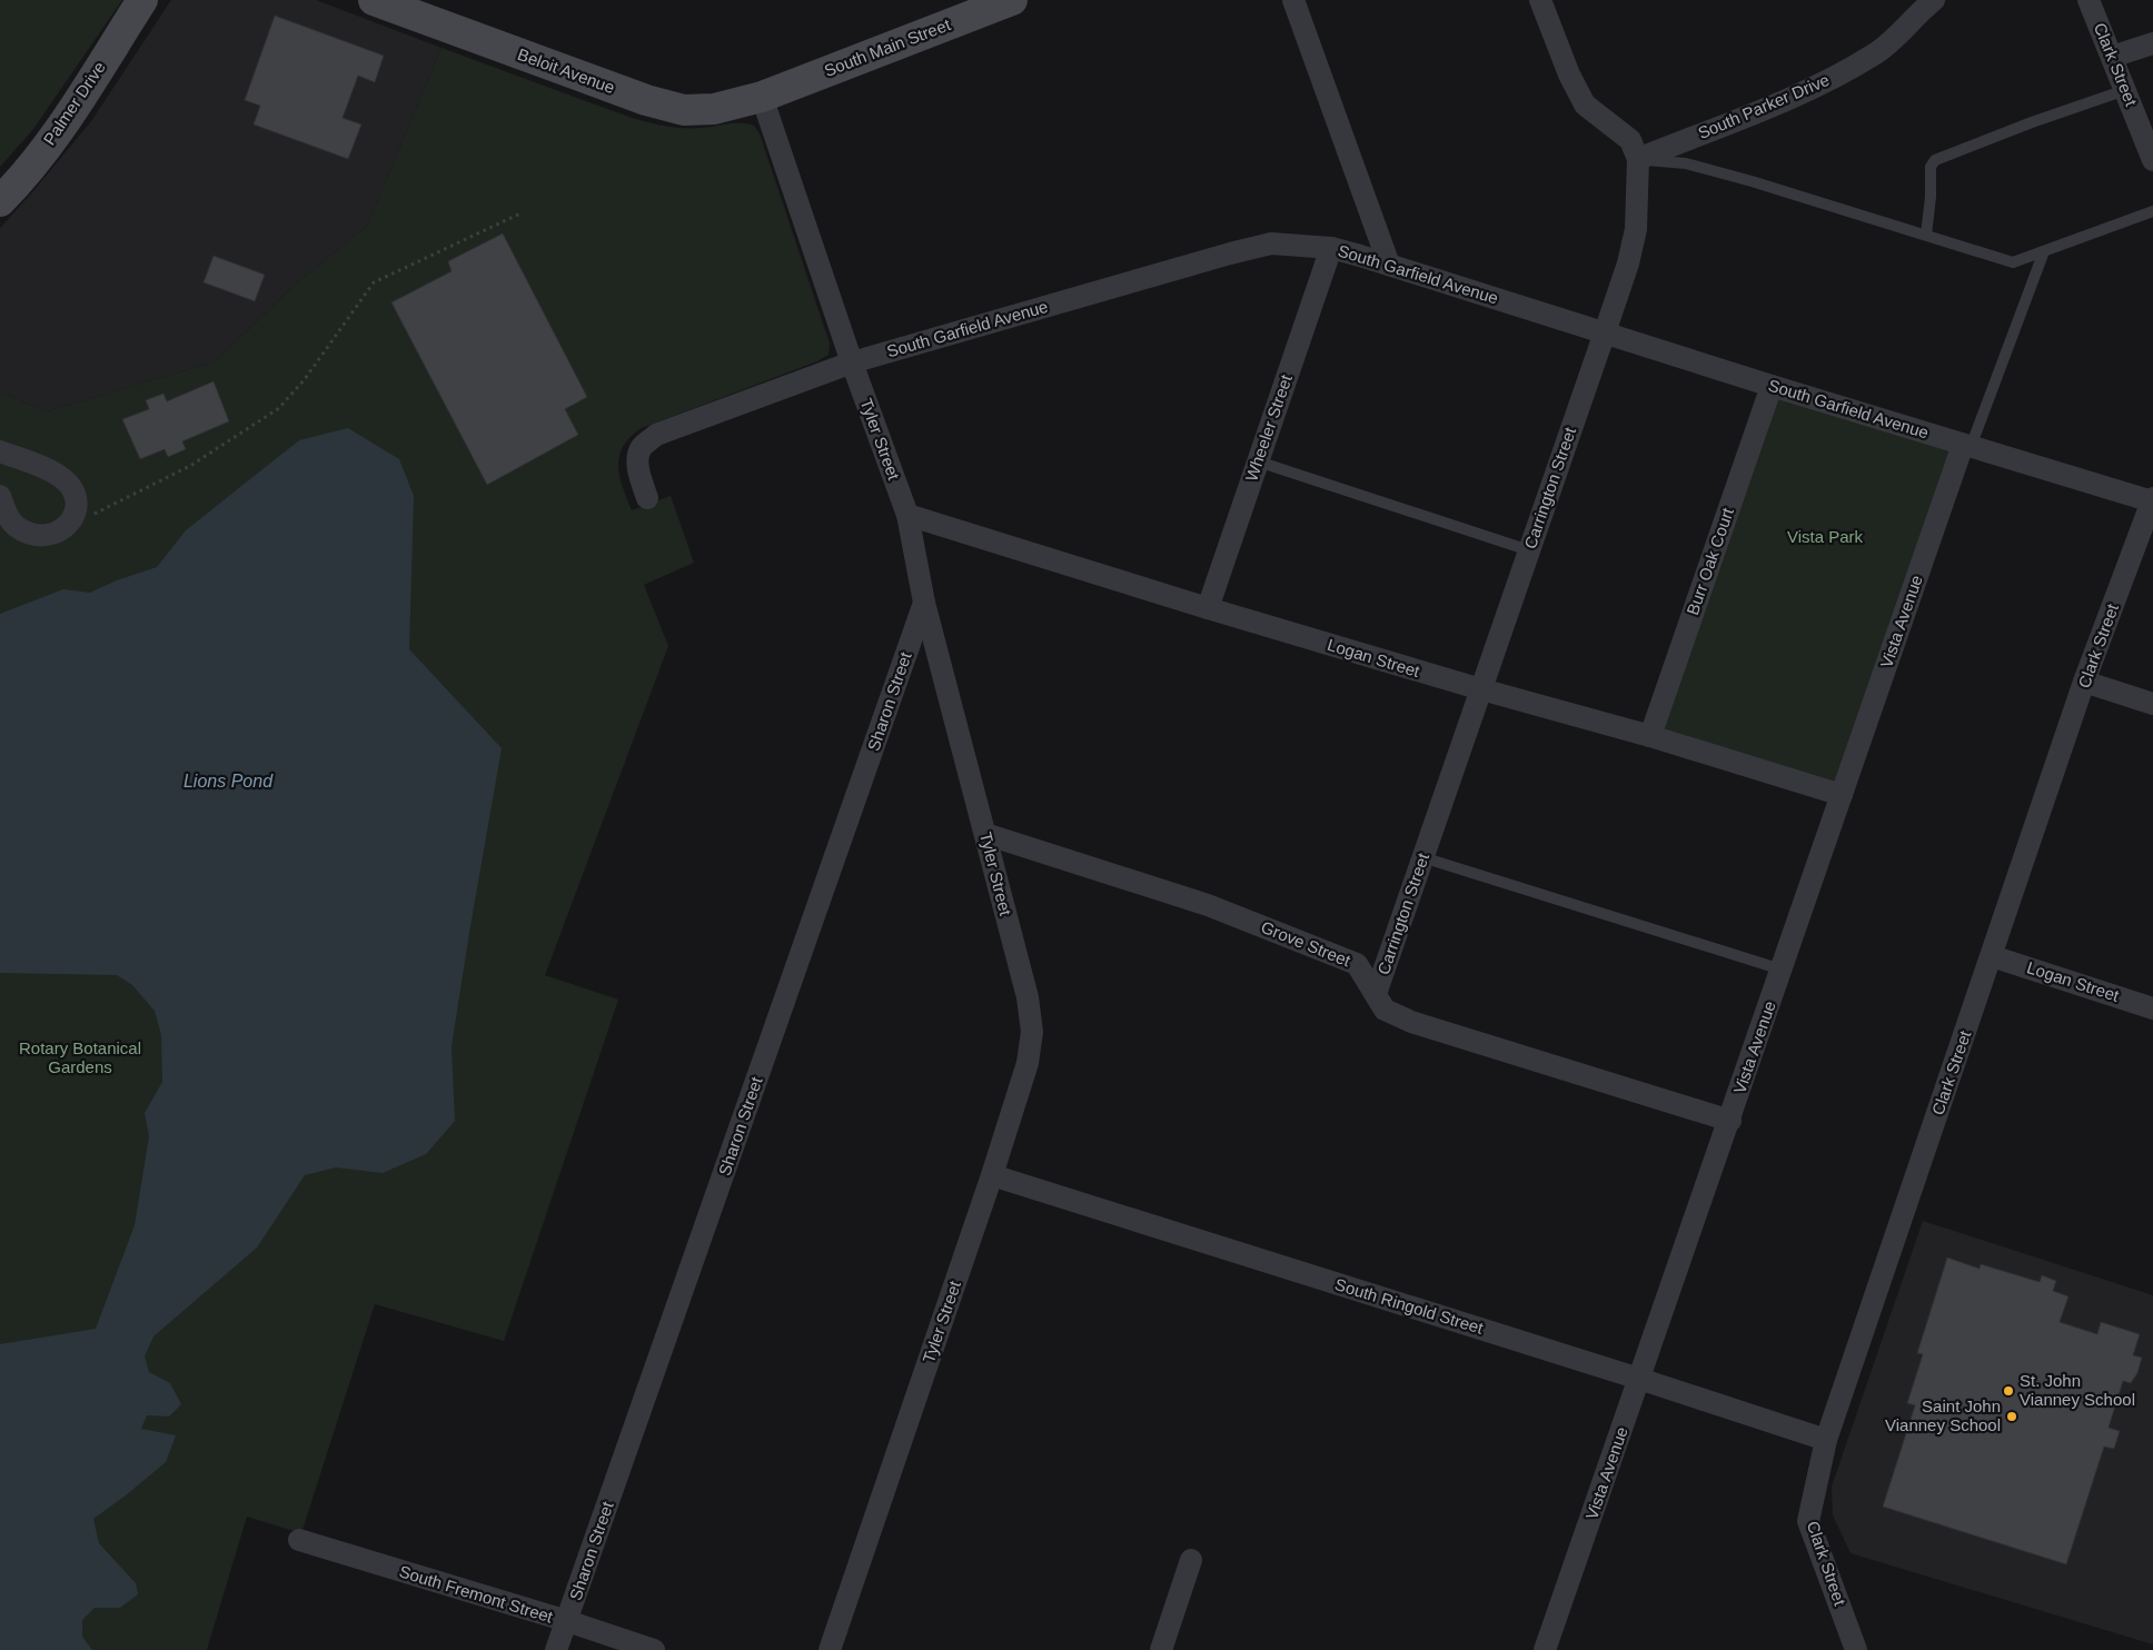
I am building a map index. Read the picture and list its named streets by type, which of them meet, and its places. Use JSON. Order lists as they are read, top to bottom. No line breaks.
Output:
{"streets":{"main road":["South Main Street","Beloit Avenue","Palmer Drive"],"street":["Clark Street","South Parker Drive","South Garfield Avenue","Wheeler Street","Tyler Street","Carrington Street","Burr Oak Court","Vista Avenue","Logan Street","Sharon Street","Grove Street","South Ringold Street","South Fremont Street"]},"crossings":[["South Main Street","Beloit Avenue"],["South Main Street","Tyler Street"],["Clark Street","South Garfield Avenue"],["Clark Street","Logan Street"],["Clark Street","South Ringold Street"],["Beloit Avenue","Tyler Street"],["South Parker Drive","Carrington Street"],["South Garfield Avenue","Wheeler Street"],["South Garfield Avenue","Tyler Street"],["South Garfield Avenue","Carrington Street"],["South Garfield Avenue","Burr Oak Court"],["South Garfield Avenue","Vista Avenue"],["Wheeler Street","Logan Street"],["Tyler Street","Logan Street"],["Tyler Street","Sharon Street"],["Tyler Street","Grove Street"],["Tyler Street","South Ringold Street"],["Carrington Street","Logan Street"],["Carrington Street","Grove Street"],["Burr Oak Court","Logan Street"],["Vista Avenue","Logan Street"],["Vista Avenue","Grove Street"],["Vista Avenue","South Ringold Street"],["Sharon Street","South Fremont Street"]],"water":["Lions Pond"],"parks":["Vista Park","Rotary Botanical Gardens"],"places":["St. John Vianney School","Saint John Vianney School"]}
